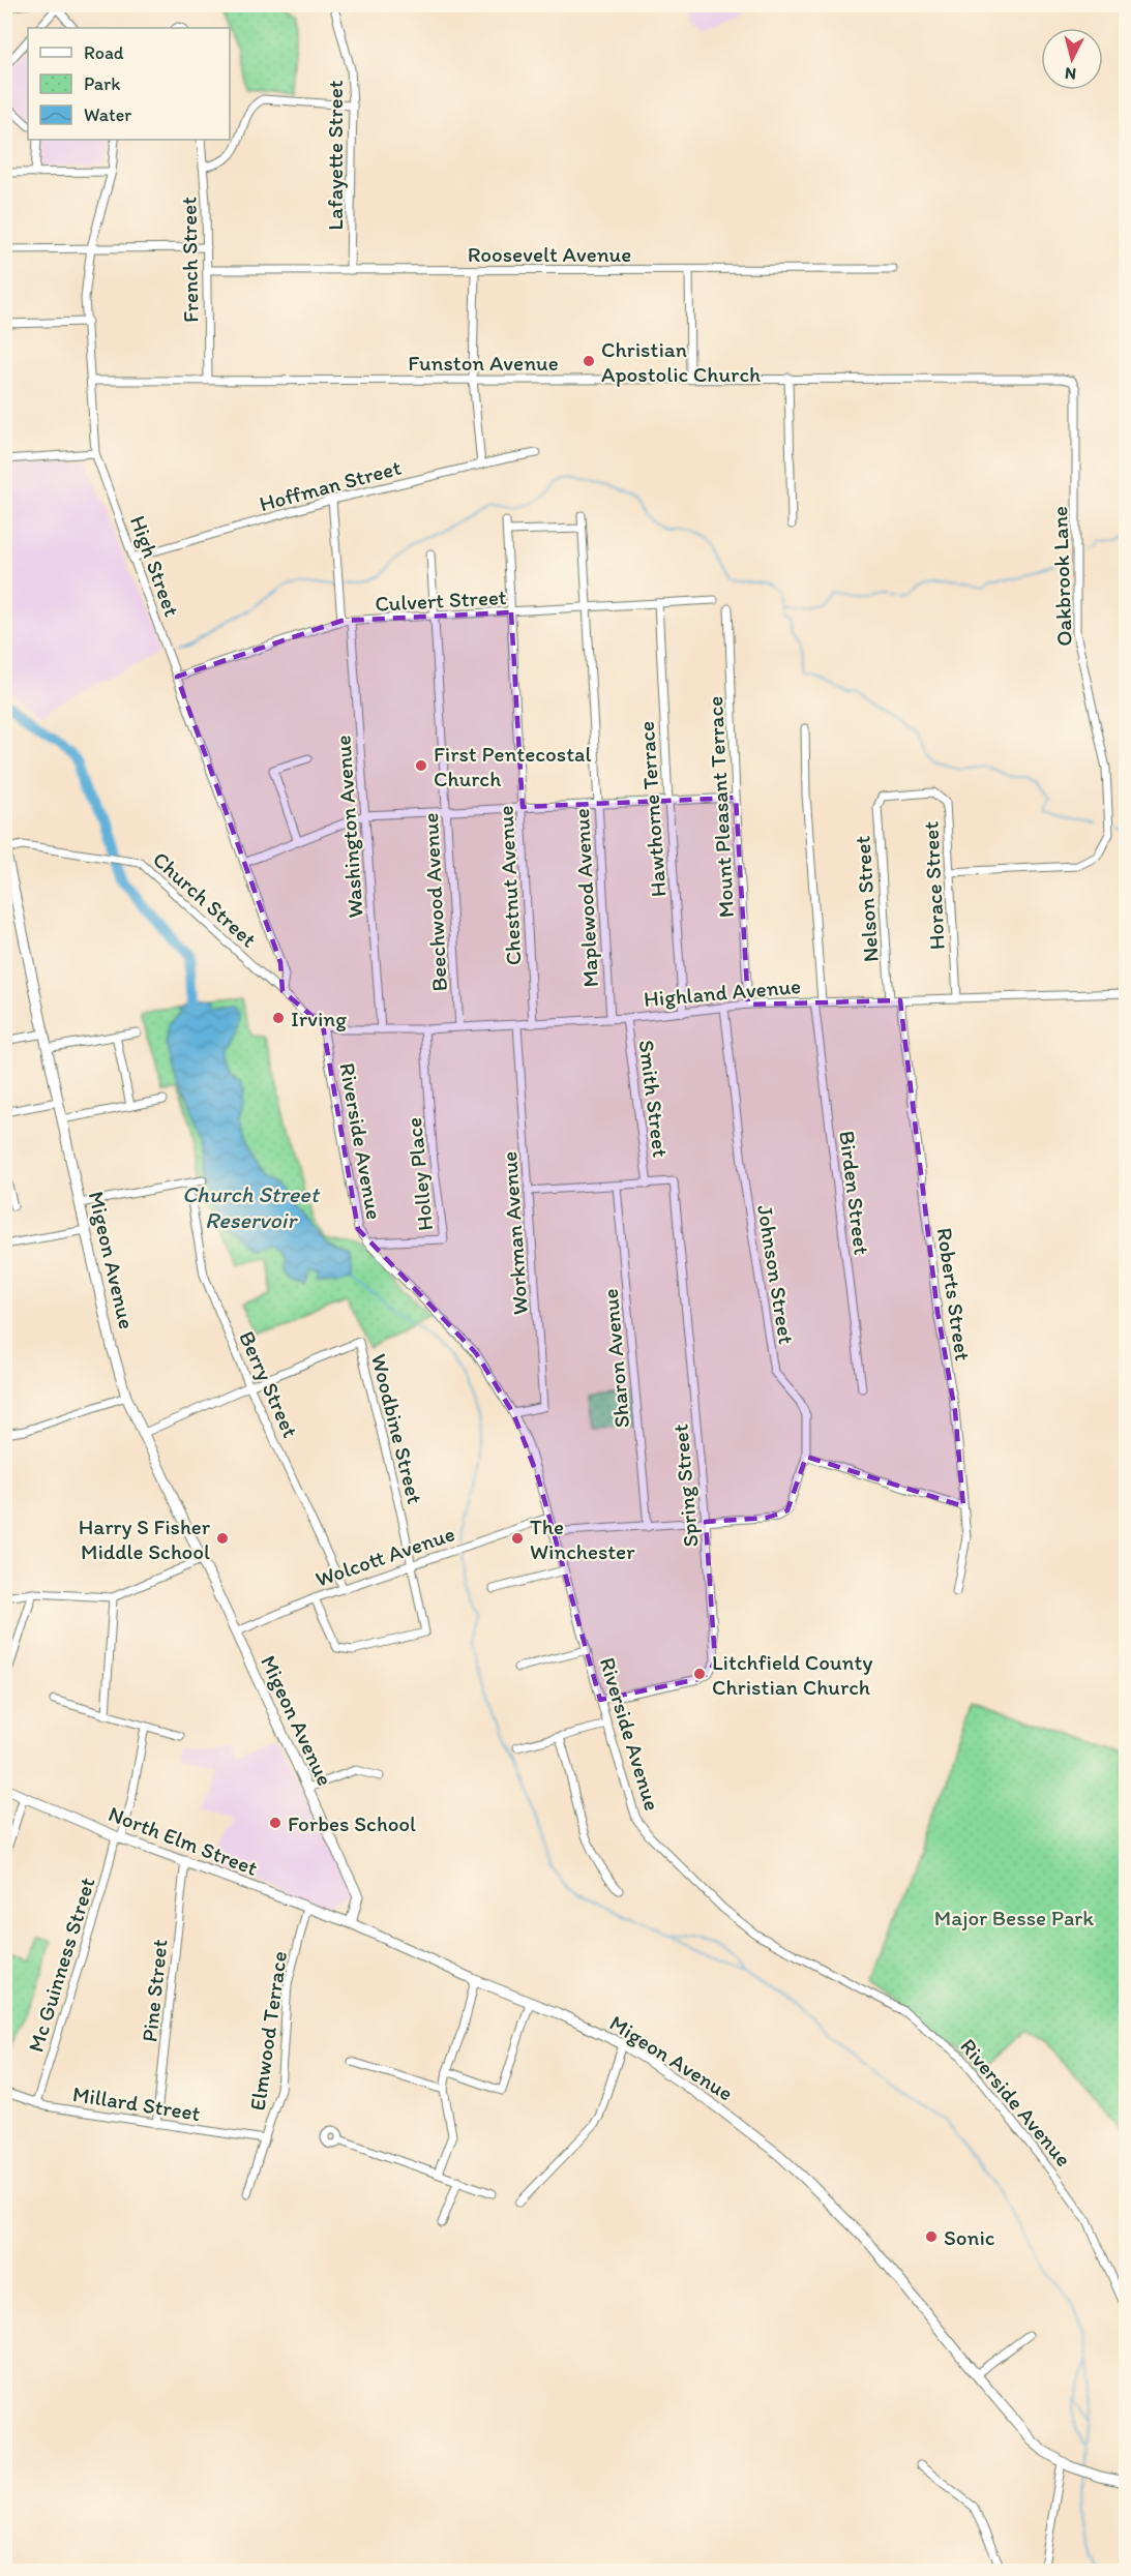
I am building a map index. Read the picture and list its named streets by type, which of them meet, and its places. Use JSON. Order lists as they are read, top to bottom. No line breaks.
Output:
{"streets":{"main road":["Migeon Avenue","North Elm Street"],"street":["Lafayette Street","Roosevelt Avenue","French Street","Funston Avenue","Hoffman Street","High Street","Oakbrook Lane","Culvert Street","Mount Pleasant Terrace","Hawthorne Terrace","Washington Avenue","Chestnut Avenue","Horace Street","Maplewood Avenue","Church Street","Nelson Street","Beechwood Avenue","Highland Avenue","Smith Street","Riverside Avenue","Holley Place","Birden Street","Workman Avenue","Johnson Street","Roberts Street","Sharon Avenue","Berry Street","Woodbine Street","Spring Street","Wolcott Avenue","Mc Guinness Street","Pine Street","Elmwood Terrace","Millard Street"]},"crossings":[["Lafayette Street","Roosevelt Avenue"],["Roosevelt Avenue","French Street"],["French Street","Funston Avenue"],["Funston Avenue","High Street"],["Funston Avenue","Oakbrook Lane"],["Hoffman Street","High Street"],["High Street","Culvert Street"],["High Street","Church Street"],["Oakbrook Lane","Horace Street"],["Culvert Street","Hawthorne Terrace"],["Culvert Street","Washington Avenue"],["Culvert Street","Chestnut Avenue"],["Culvert Street","Maplewood Avenue"],["Culvert Street","Beechwood Avenue"],["Mount Pleasant Terrace","Highland Avenue"],["Hawthorne Terrace","Highland Avenue"],["Washington Avenue","Highland Avenue"],["Chestnut Avenue","Highland Avenue"],["Horace Street","Nelson Street"],["Horace Street","Highland Avenue"],["Maplewood Avenue","Highland Avenue"],["Church Street","Highland Avenue"],["Church Street","Riverside Avenue"],["Church Street","Migeon Avenue"],["Nelson Street","Highland Avenue"],["Beechwood Avenue","Highland Avenue"],["Highland Avenue","Smith Street"],["Highland Avenue","Riverside Avenue"],["Highland Avenue","Holley Place"],["Highland Avenue","Birden Street"],["Highland Avenue","Workman Avenue"],["Highland Avenue","Johnson Street"],["Highland Avenue","Roberts Street"],["Smith Street","Spring Street"],["Riverside Avenue","Holley Place"],["Riverside Avenue","Workman Avenue"],["Riverside Avenue","Spring Street"],["Riverside Avenue","Wolcott Avenue"],["Migeon Avenue","Wolcott Avenue"],["Migeon Avenue","North Elm Street"],["Johnson Street","Spring Street"],["Berry Street","Woodbine Street"],["Berry Street","Wolcott Avenue"],["Woodbine Street","Wolcott Avenue"],["North Elm Street","Mc Guinness Street"],["North Elm Street","Pine Street"],["North Elm Street","Elmwood Terrace"],["Mc Guinness Street","Millard Street"],["Pine Street","Millard Street"],["Elmwood Terrace","Millard Street"]],"water":["Church Street Reservoir"],"parks":["Major Besse Park"],"places":["Christian Apostolic Church","First Pentecostal Church","Irving","Harry S Fisher Middle School","The Winchester","Litchfield County Christian Church","Forbes School","Sonic"],"legend":["Road","Park","Water"],"north":"bottom"}
